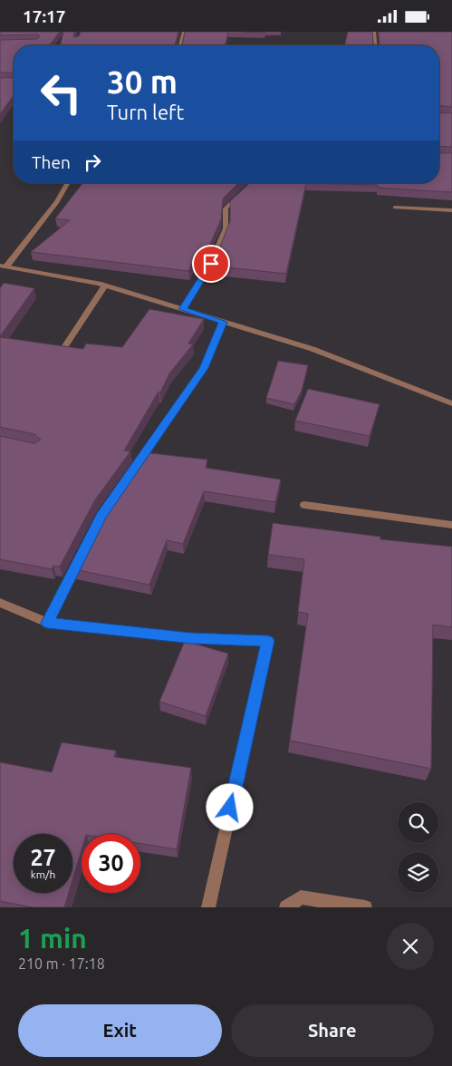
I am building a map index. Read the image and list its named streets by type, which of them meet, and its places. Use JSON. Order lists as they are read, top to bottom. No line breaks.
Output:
{"page":{"status":"17:17","turn":["30 m","Turn left"],"then":"Then","speed":"27 km/h","limit":"30","heading":["1 min","210 m · 17:18"],"buttons":["Exit","Share"]}}
